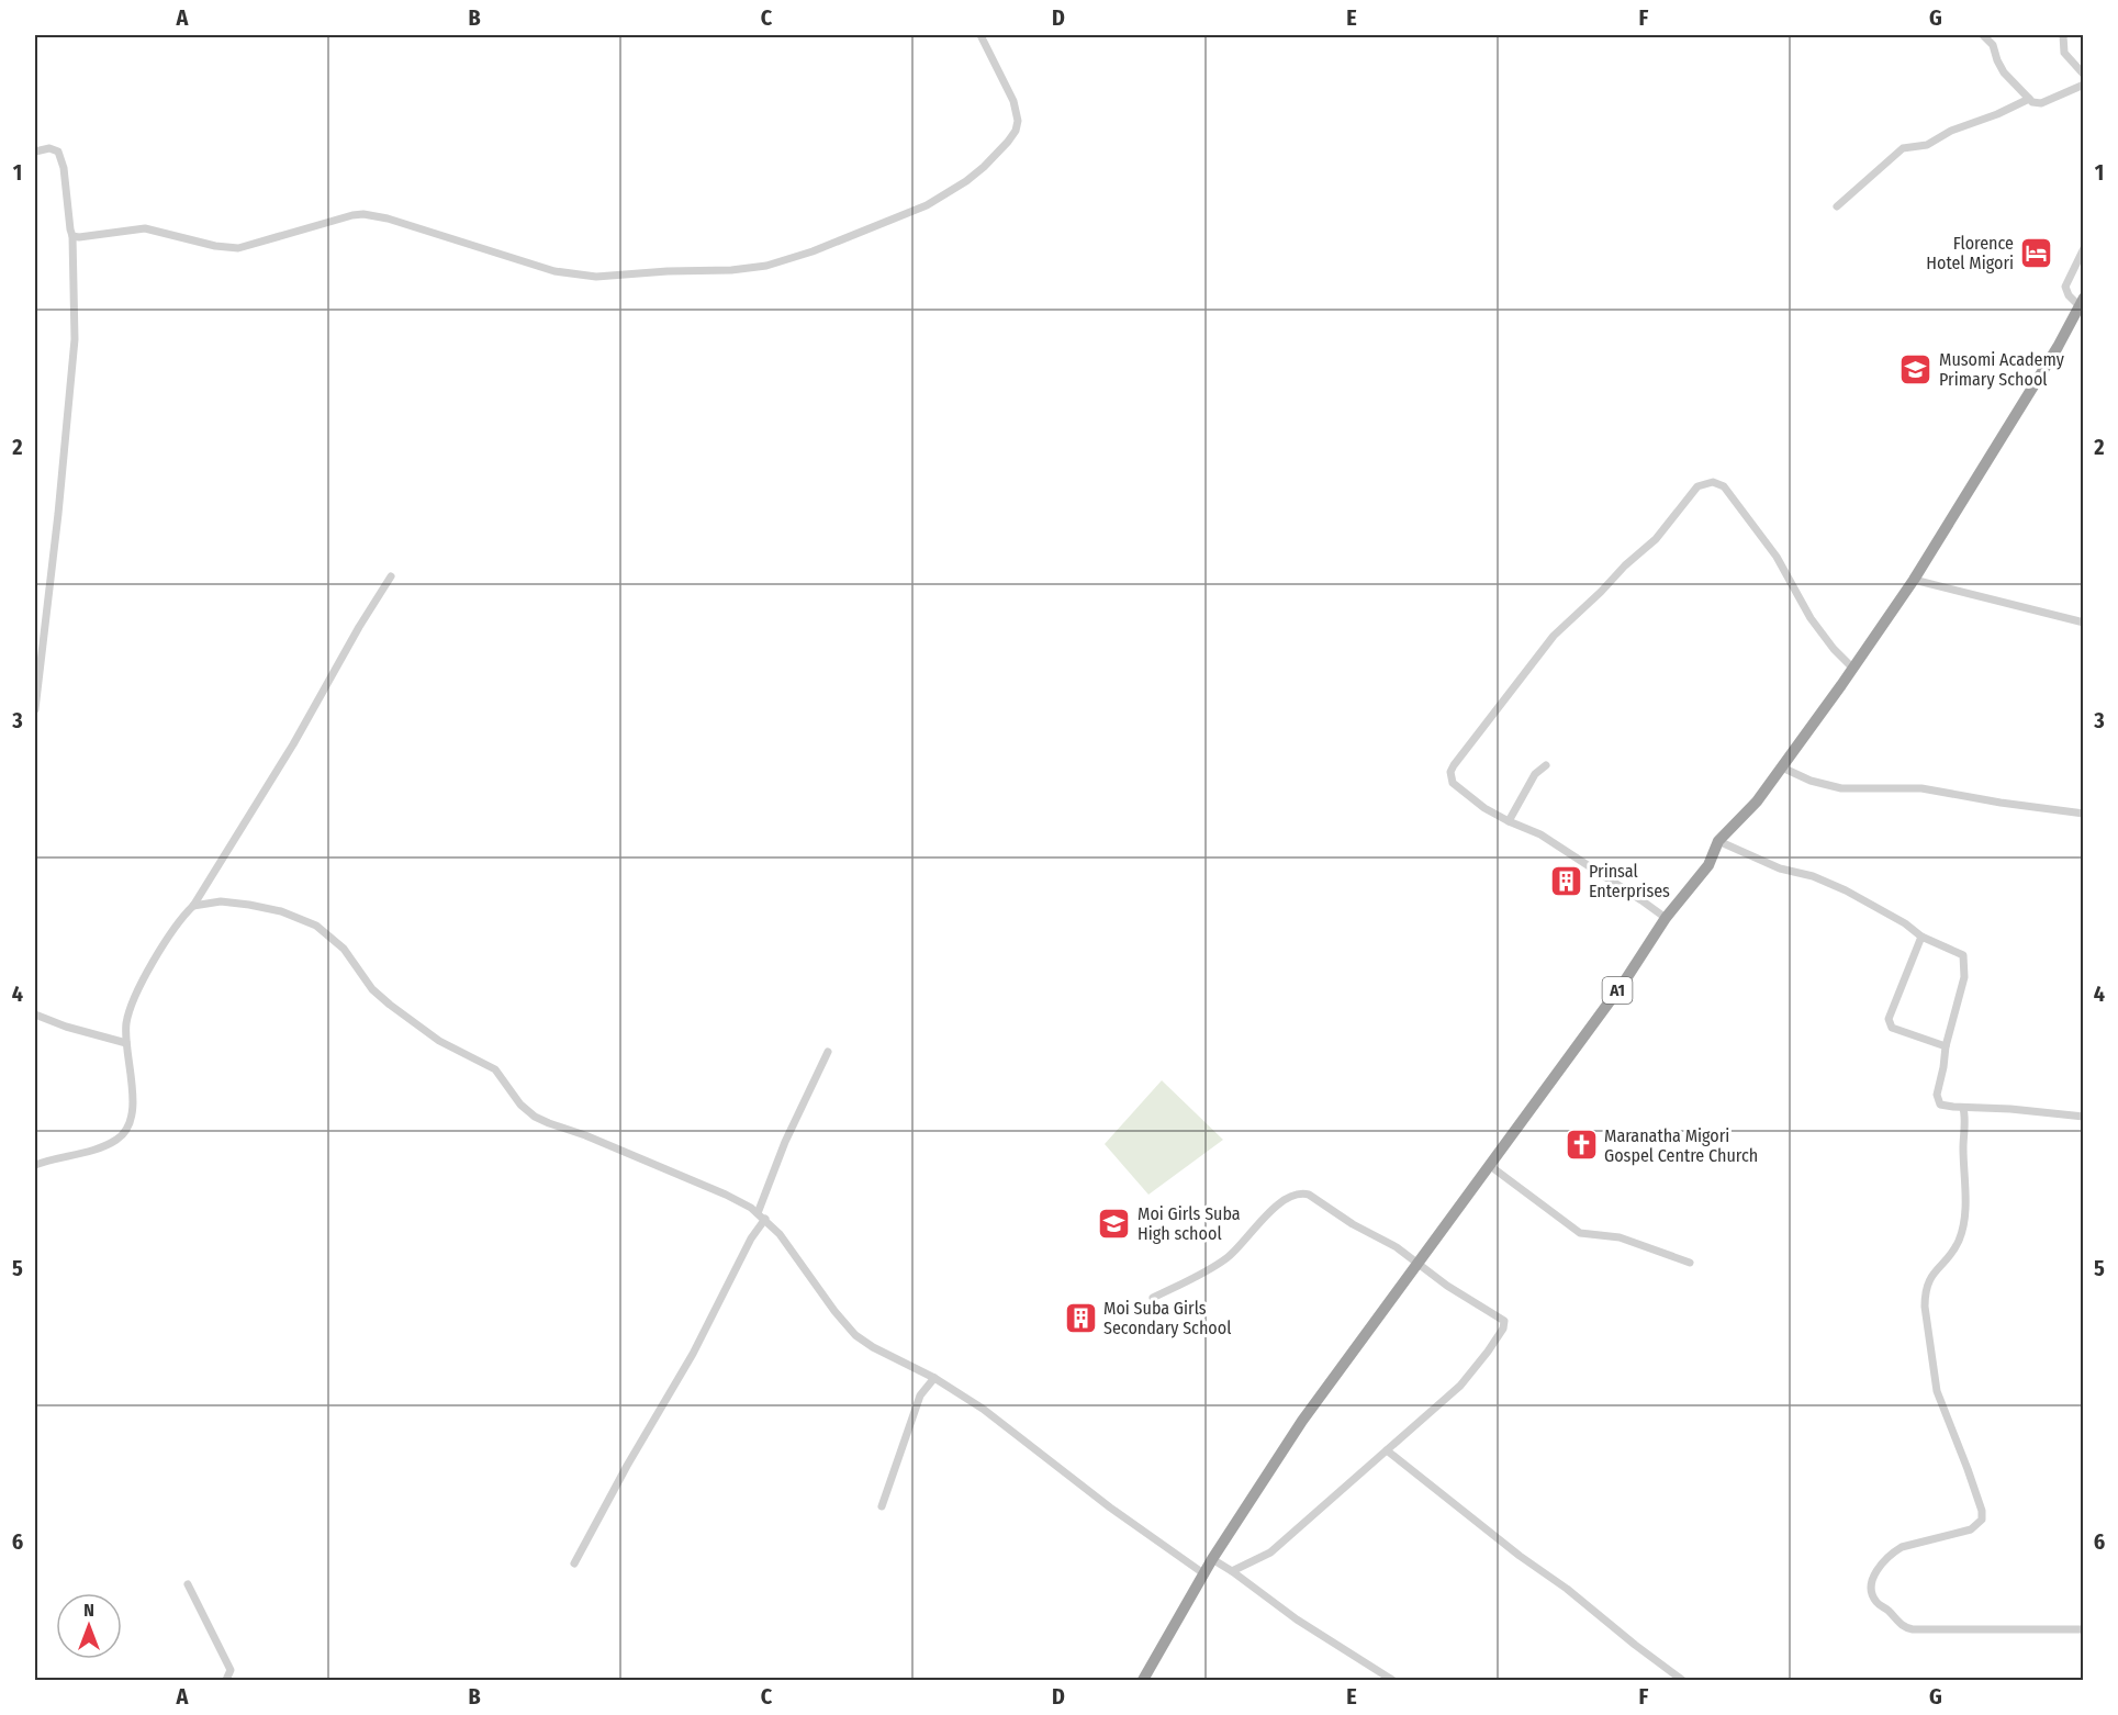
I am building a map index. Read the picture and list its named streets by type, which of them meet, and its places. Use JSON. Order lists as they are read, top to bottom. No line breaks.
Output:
{"streets":{"highway":["A1"]},"places":{"hotel":["Florence Hotel Migori"],"school or university":["Musomi Academy Primary School","Moi Girls Suba High school"],"building":["Prinsal Enterprises","Moi Suba Girls Secondary School"],"church":["Maranatha Migori Gospel Centre Church"]},"north":"top","grid":{"columns":["A","B","C","D","E","F","G"],"rows":["1","2","3","4","5","6"]}}
